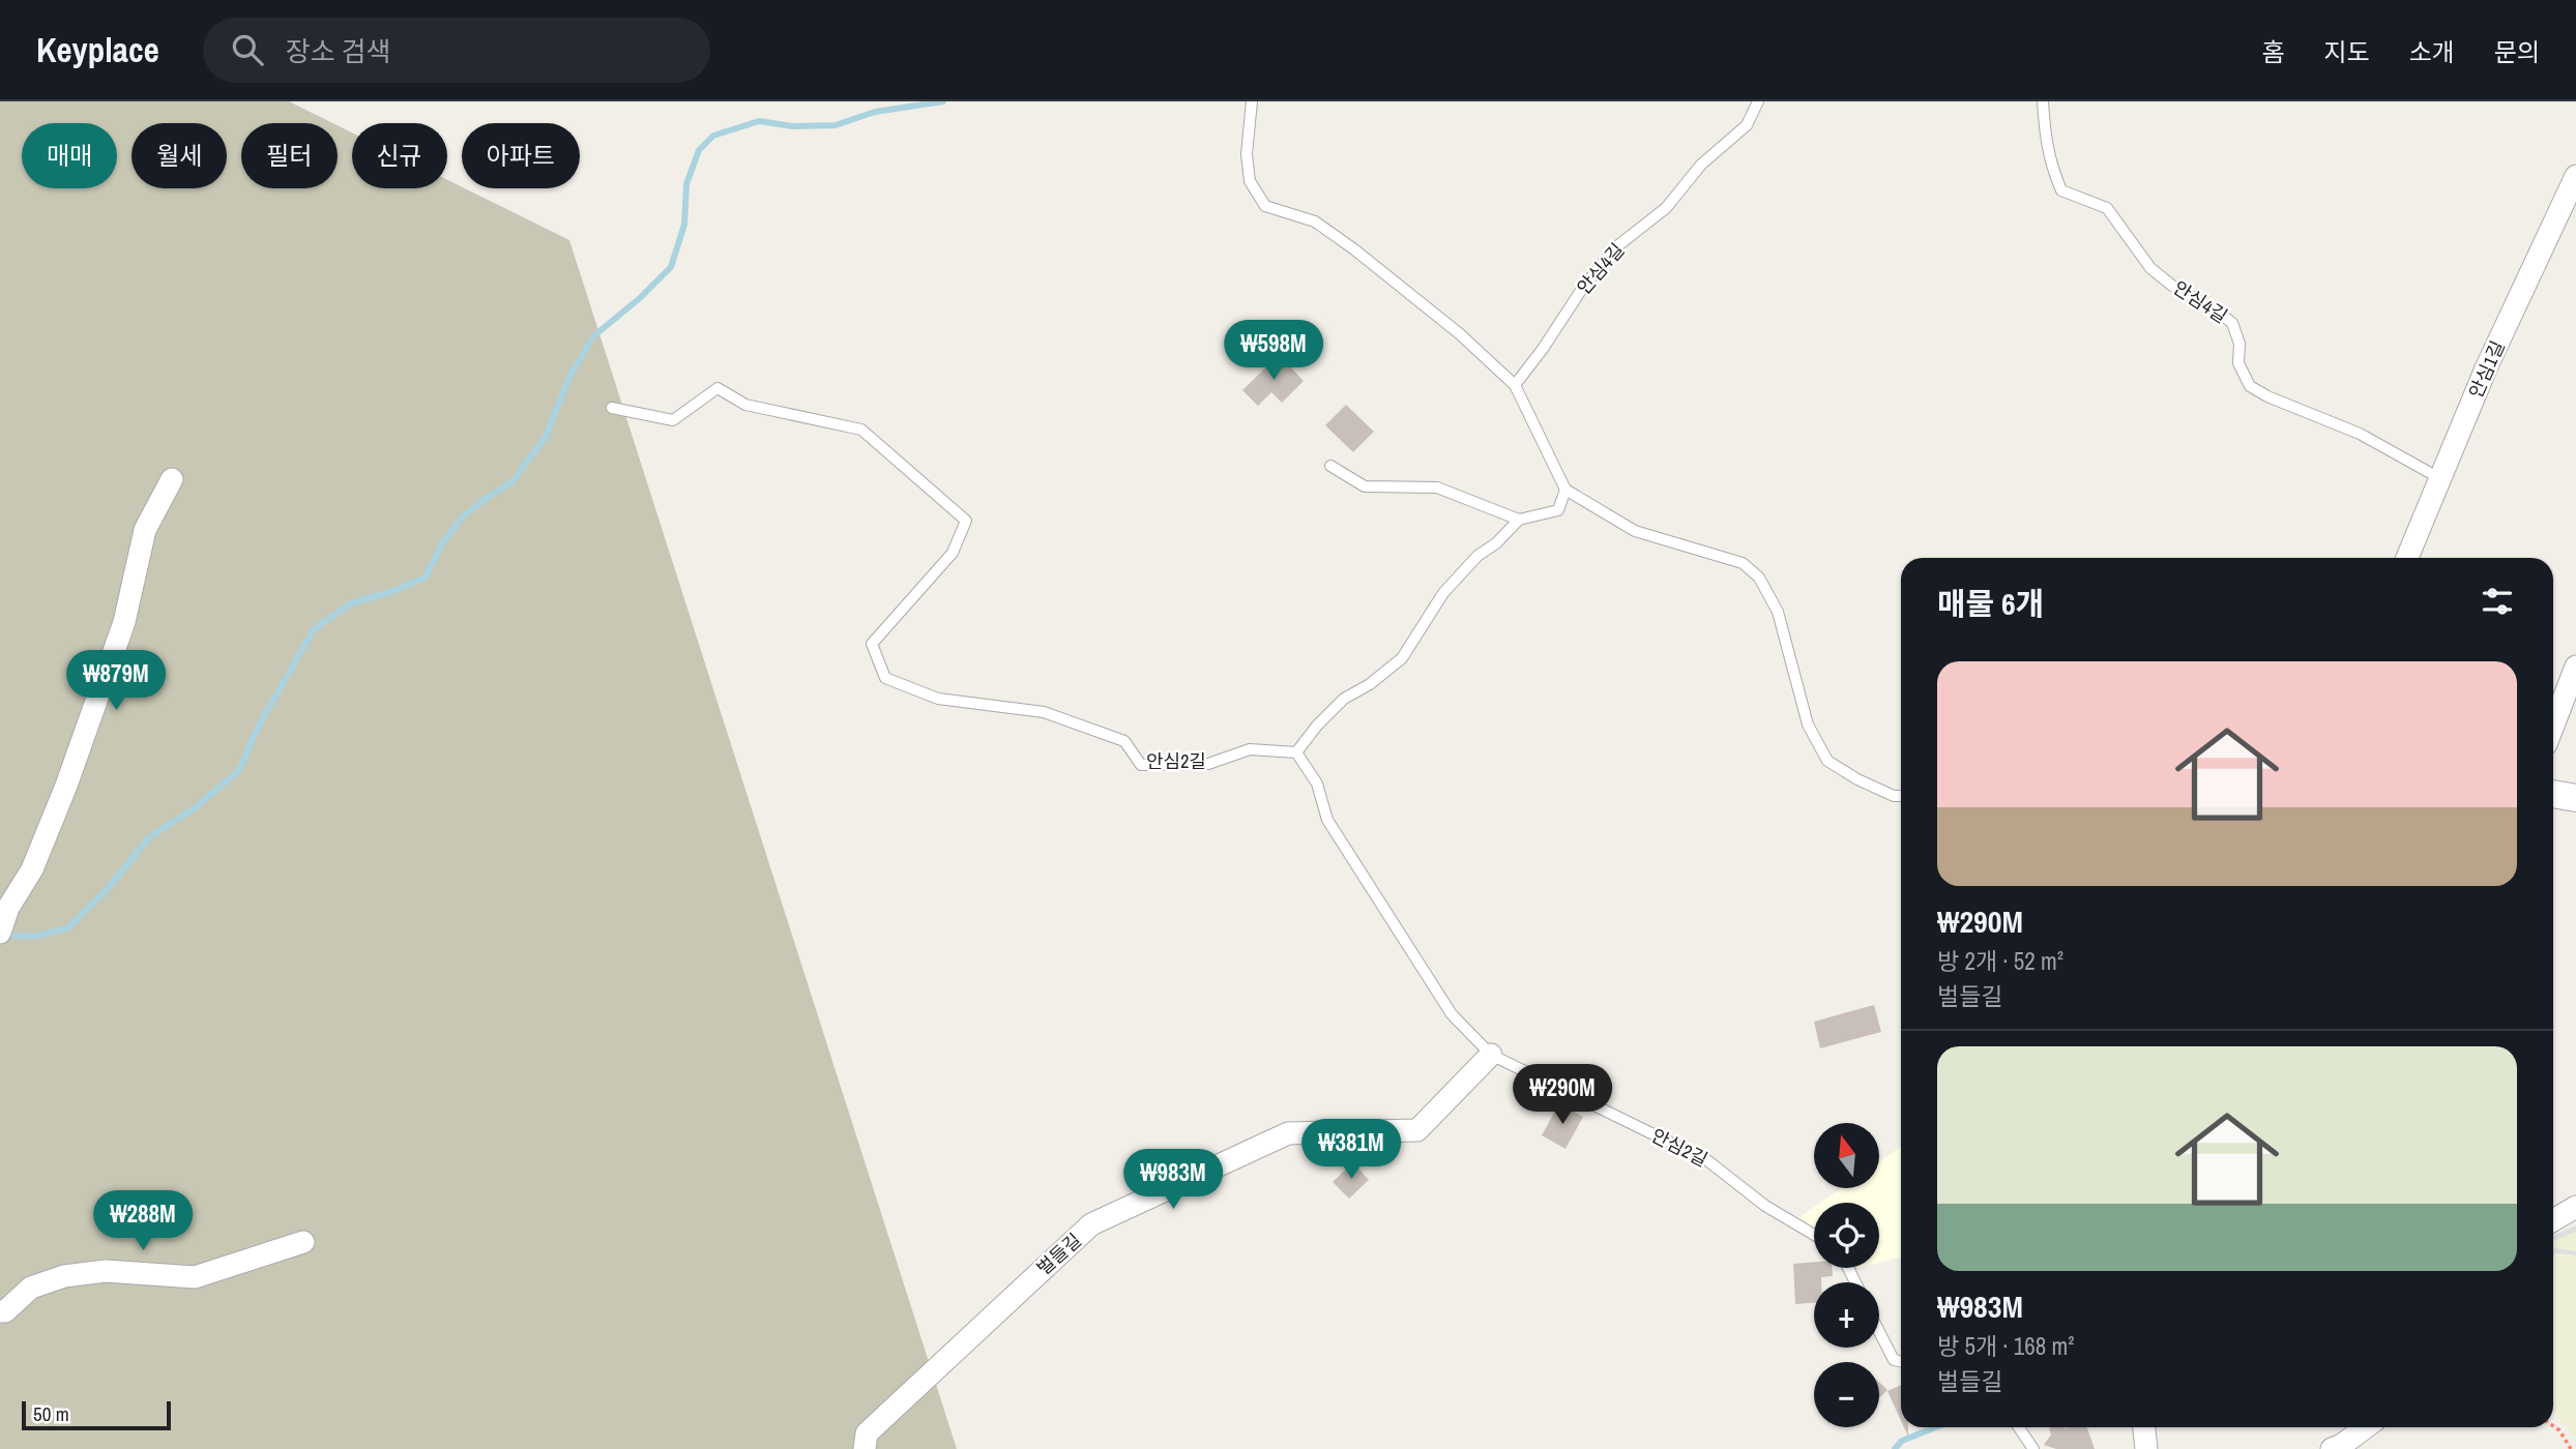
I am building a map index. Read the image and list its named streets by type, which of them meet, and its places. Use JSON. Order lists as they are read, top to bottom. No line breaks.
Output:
{"streets":{"street":["안심1길","벌들길"],"lane":["안심4길","안심2길"]},"crossings":[["안심4길","안심1길"],["안심2길","벌들길"]],"scale_bar":"50 m","north":"top","page":{"header":"Keyplace","search":"장소 검색","nav":["홈","지도","소개","문의"],"chip":["매매","월세","필터","신규","아파트"],"price":["₩598M","₩879M","₩290M","₩381M","₩983M","₩288M"],"heading":"매물 6개","list":[{"name":"₩290M","note":"방 2개 · 52 m² · 벌들길"},{"name":"₩983M","note":"방 5개 · 168 m² · 벌들길"}],"map_buttons":["+","−"],"scale":"50 m"}}
